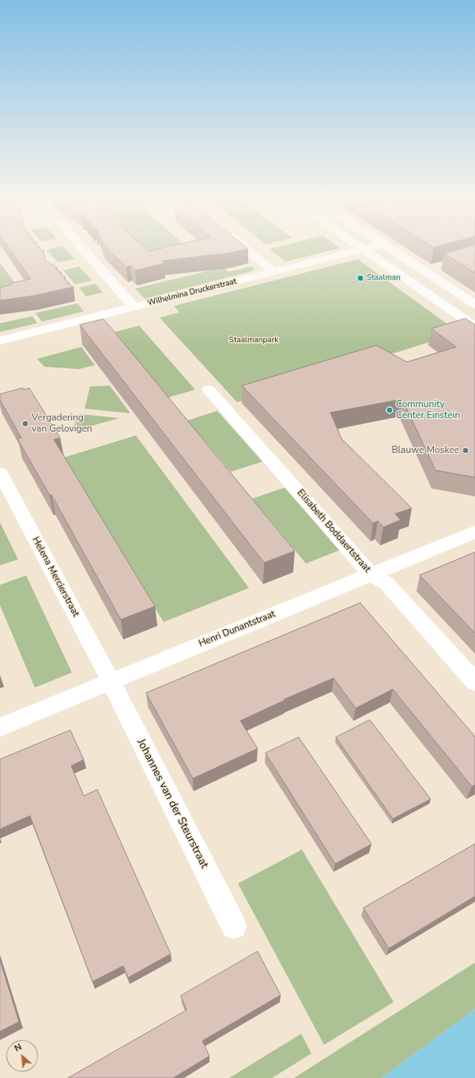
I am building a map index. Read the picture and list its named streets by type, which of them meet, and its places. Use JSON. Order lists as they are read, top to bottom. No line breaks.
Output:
{"streets":{"street":["Wilhelmina Druckerstraat","Elisabeth Boddaertstraat","Helena Mercierstraat","Henri Dunantstraat","Johannes van der Steurstraat"]},"crossings":[["Elisabeth Boddaertstraat","Henri Dunantstraat"],["Helena Mercierstraat","Henri Dunantstraat"],["Helena Mercierstraat","Johannes van der Steurstraat"],["Henri Dunantstraat","Johannes van der Steurstraat"]],"parks":["Staalmanpark"],"places":["Staalman","Community Center Einstein","Vergadering van Gelovigen","Blauwe Moskee"],"north":"top left"}
